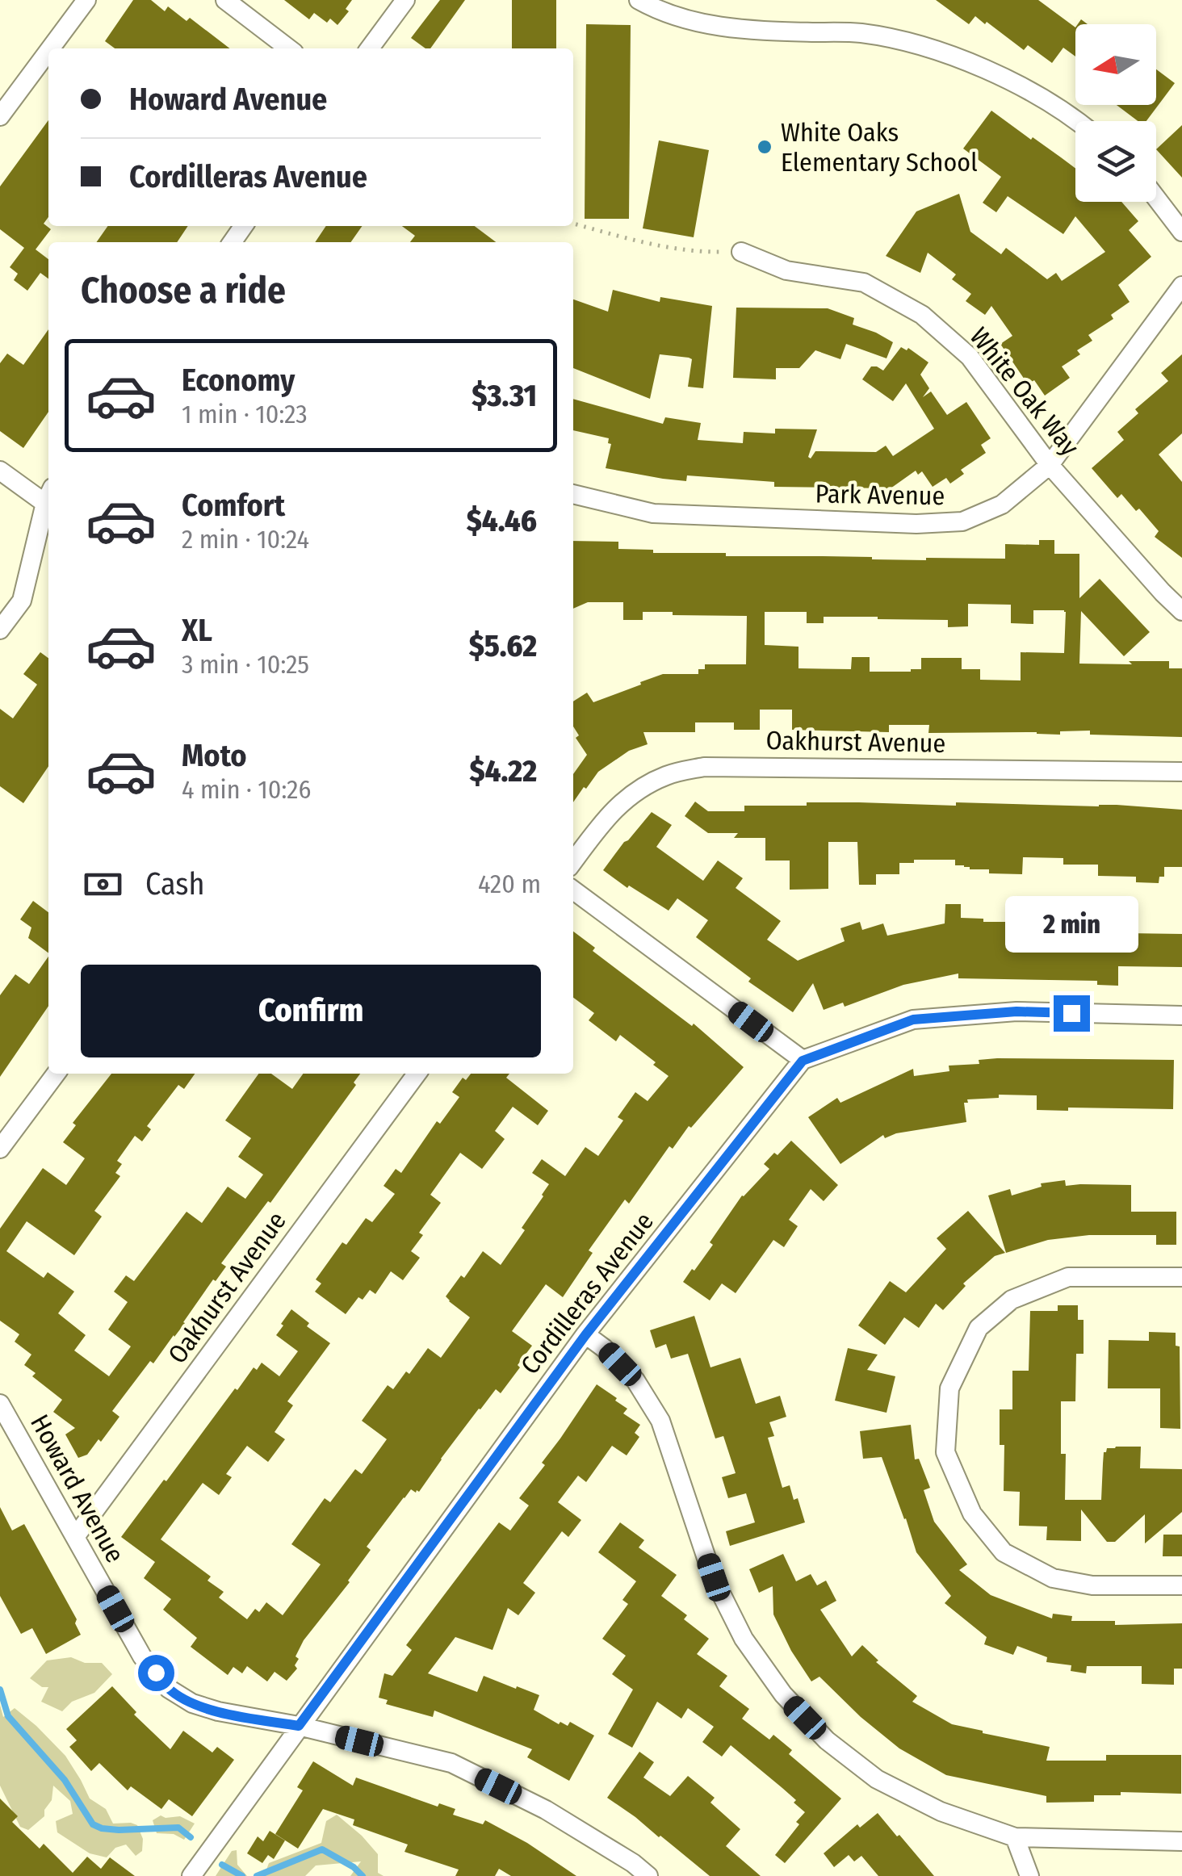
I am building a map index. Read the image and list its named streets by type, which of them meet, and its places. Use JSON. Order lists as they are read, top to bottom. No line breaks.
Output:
{"streets":{"street":["White Oak Way","Park Avenue","Oakhurst Avenue","Cordilleras Avenue","Howard Avenue"]},"crossings":[["White Oak Way","Park Avenue"],["Oakhurst Avenue","Howard Avenue"],["Cordilleras Avenue","Howard Avenue"]],"places":["White Oaks Elementary School"],"north":"left","page":{"banner":["Howard Avenue","Cordilleras Avenue"],"heading":"Choose a ride","list":[{"name":"Economy","note":"1 min · 10:23","value":"$3.31"},{"name":"Comfort","note":"2 min · 10:24","value":"$4.46"},{"name":"XL","note":"3 min · 10:25","value":"$5.62"},{"name":"Moto","note":"4 min · 10:26","value":"$4.22"}],"pay":["Cash","420 m"],"bubble":"2 min","buttons":"Confirm"}}
